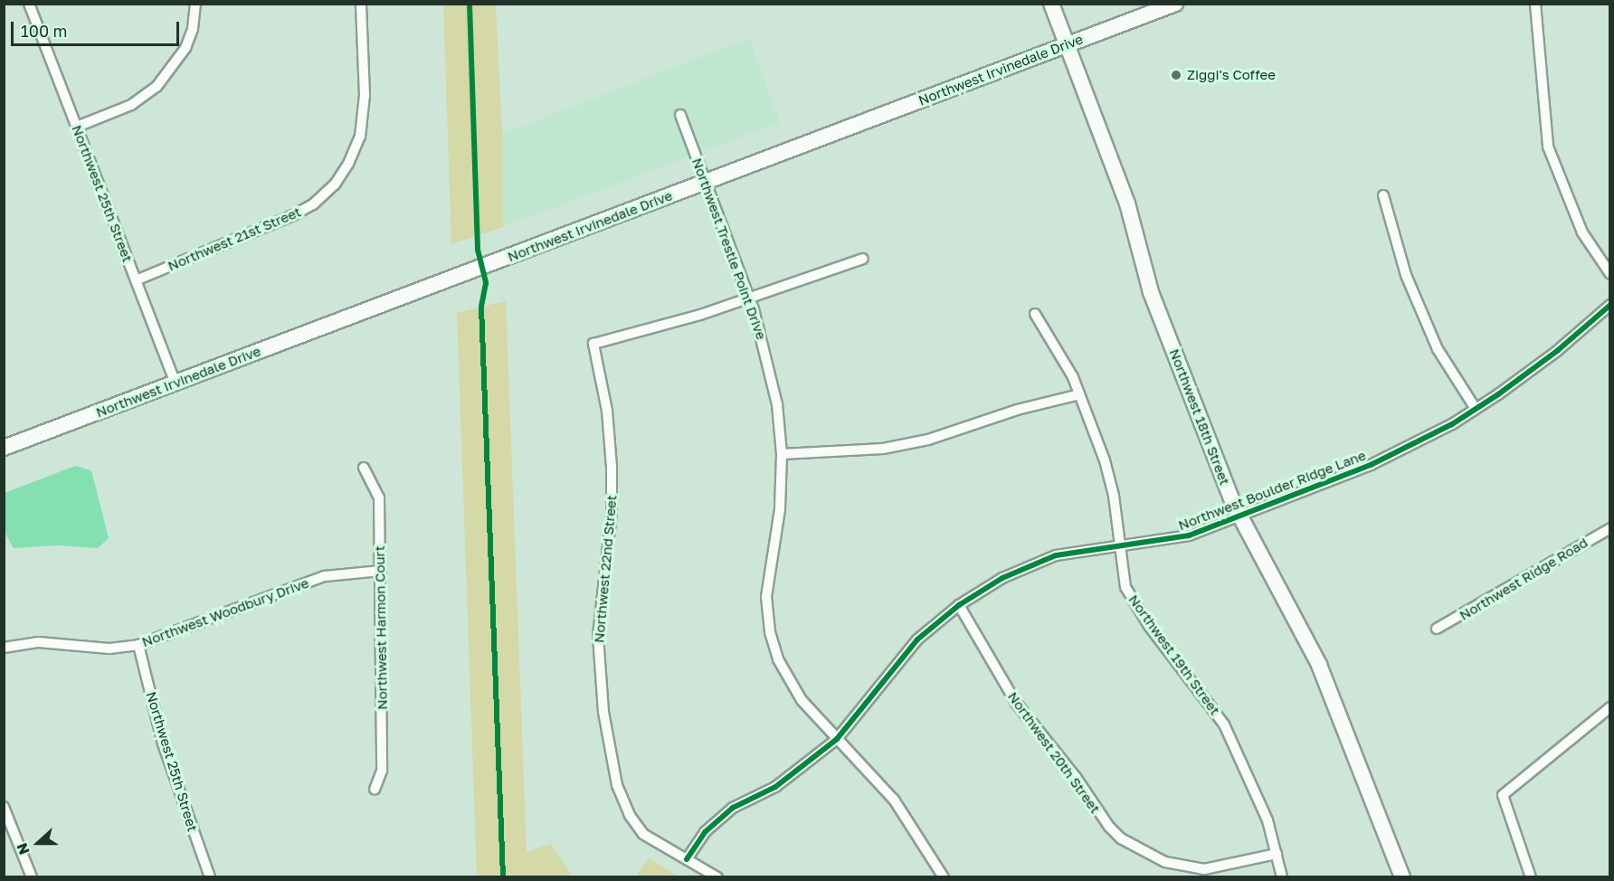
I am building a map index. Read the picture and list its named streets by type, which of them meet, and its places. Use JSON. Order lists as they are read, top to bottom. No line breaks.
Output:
{"streets":{"main road":["Northwest Irvinedale Drive","Northwest 18th Street"],"street":["Northwest 25th Street","Northwest 21st Street","Northwest Trestle Point Drive","Northwest Boulder Ridge Lane","Northwest 22nd Street","Northwest Ridge Road","Northwest Woodbury Drive","Northwest Harmon Court","Northwest 19th Street","Northwest 20th Street"]},"crossings":[["Northwest Irvinedale Drive","Northwest 25th Street"],["Northwest Irvinedale Drive","Northwest Trestle Point Drive"],["Northwest Irvinedale Drive","Northwest 18th Street"],["Northwest 25th Street","Northwest 21st Street"],["Northwest 25th Street","Northwest Woodbury Drive"],["Northwest Trestle Point Drive","Northwest Boulder Ridge Lane"],["Northwest Trestle Point Drive","Northwest 22nd Street"],["Northwest 18th Street","Northwest Boulder Ridge Lane"],["Northwest Boulder Ridge Lane","Northwest 22nd Street"],["Northwest Boulder Ridge Lane","Northwest 19th Street"],["Northwest Boulder Ridge Lane","Northwest 20th Street"],["Northwest Woodbury Drive","Northwest Harmon Court"],["Northwest 19th Street","Northwest 20th Street"]],"places":["Ziggi's Coffee"],"scale_bar":"100 m","north":"left"}
